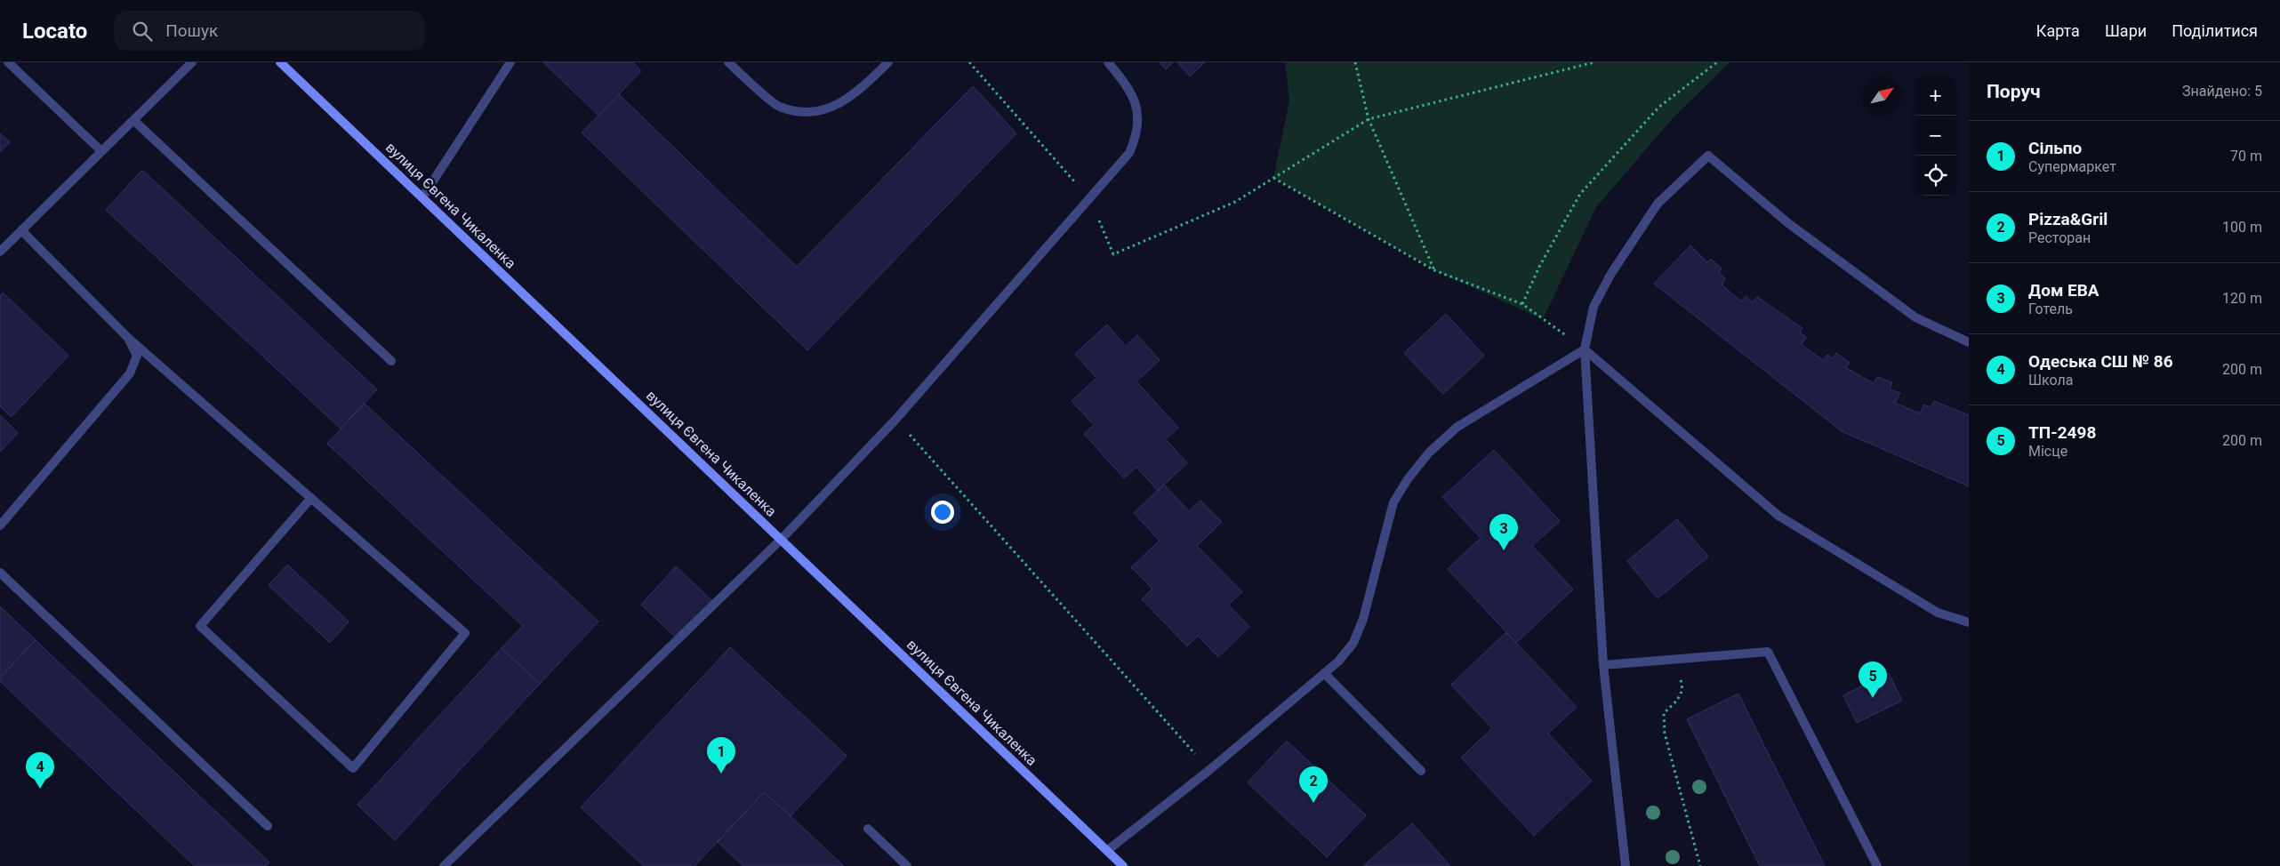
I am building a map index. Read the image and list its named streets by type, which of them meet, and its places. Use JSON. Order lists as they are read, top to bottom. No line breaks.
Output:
{"streets":{"main road":["вулиця Євгена Чикаленка"]},"north":"top right","page":{"header":"Locato","search":"Пошук","nav":["Карта","Шари","Поділитися"],"heading":["Поруч","Знайдено: 5"],"map_buttons":["+","−"],"list":[{"mark":"1","name":"Сільпо","note":"Супермаркет","value":"70 m"},{"mark":"2","name":"Pizza&Gril","note":"Ресторан","value":"100 m"},{"mark":"3","name":"Дом ЕВА","note":"Готель","value":"120 m"},{"mark":"4","name":"Одеська СШ № 86","note":"Школа","value":"200 m"},{"mark":"5","name":"ТП-2498","note":"Місце","value":"200 m"}],"pins":["3","5","1","4","2"]}}
